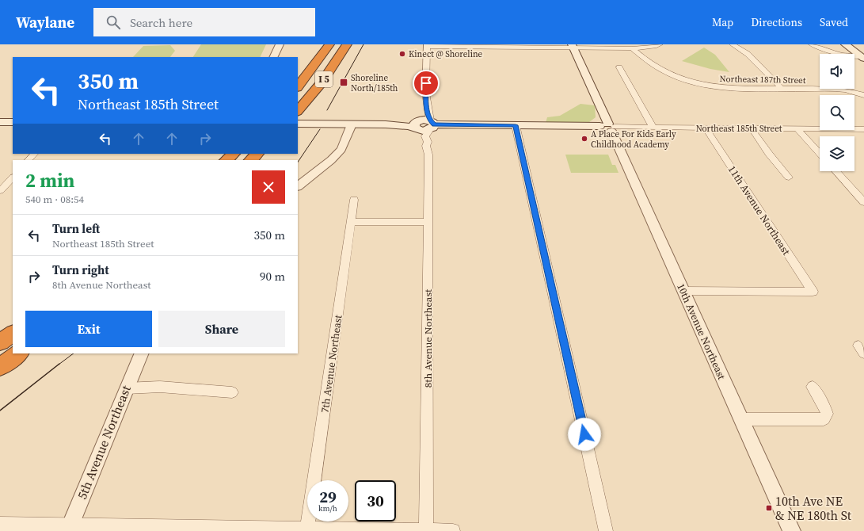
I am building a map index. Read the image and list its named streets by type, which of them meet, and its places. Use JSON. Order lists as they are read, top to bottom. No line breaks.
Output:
{"streets":{"highway":["I 5"],"main road":["Northeast 185th Street","10th Avenue Northeast"],"street":["Northeast 187th Street","11th Avenue Northeast","8th Avenue Northeast","7th Avenue Northeast","5th Avenue Northeast"]},"crossings":[["Northeast 185th Street","11th Avenue Northeast"],["Northeast 185th Street","10th Avenue Northeast"],["Northeast 185th Street","8th Avenue Northeast"],["11th Avenue Northeast","10th Avenue Northeast"]],"places":{"other":["Kinect @ Shoreline","A Place For Kids Early Childhood Academy"],"transit":["Shoreline North/185th","10th Ave NE & NE 180th St"]},"page":{"header":"Waylane","search":"Search here","nav":["Map","Directions","Saved"],"turn":["350 m","Northeast 185th Street"],"heading":["2 min","540 m · 08:54"],"list":[{"name":"Turn left","note":"Northeast 185th Street","value":"350 m"},{"name":"Turn right","note":"8th Avenue Northeast","value":"90 m"}],"buttons":["Exit","Share"],"speed":"29 km/h","limit":"30"}}
